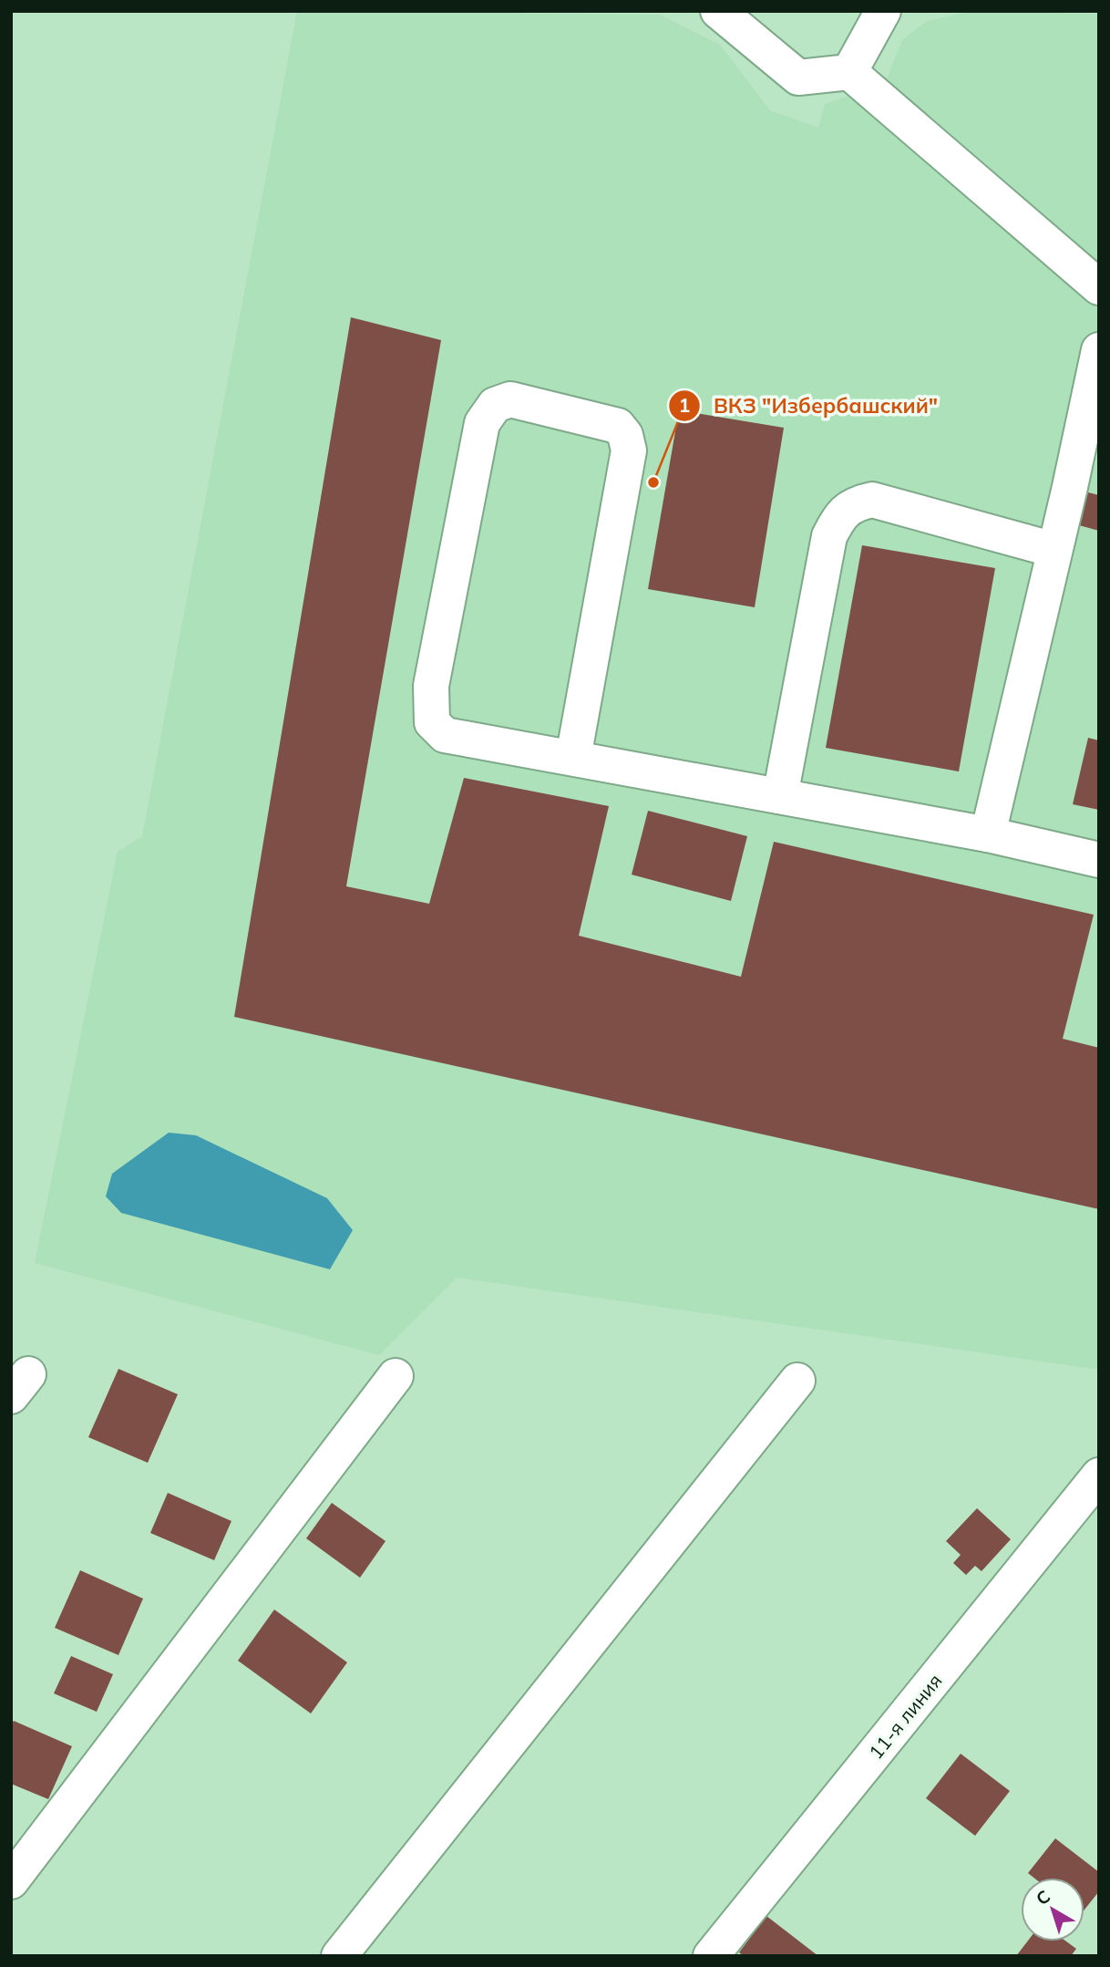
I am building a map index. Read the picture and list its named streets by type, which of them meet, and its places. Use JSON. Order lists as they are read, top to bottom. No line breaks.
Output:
{"streets":{"lane":["11-я линия"]},"places":["ВКЗ \"Избербашский\""],"north":"top left"}
